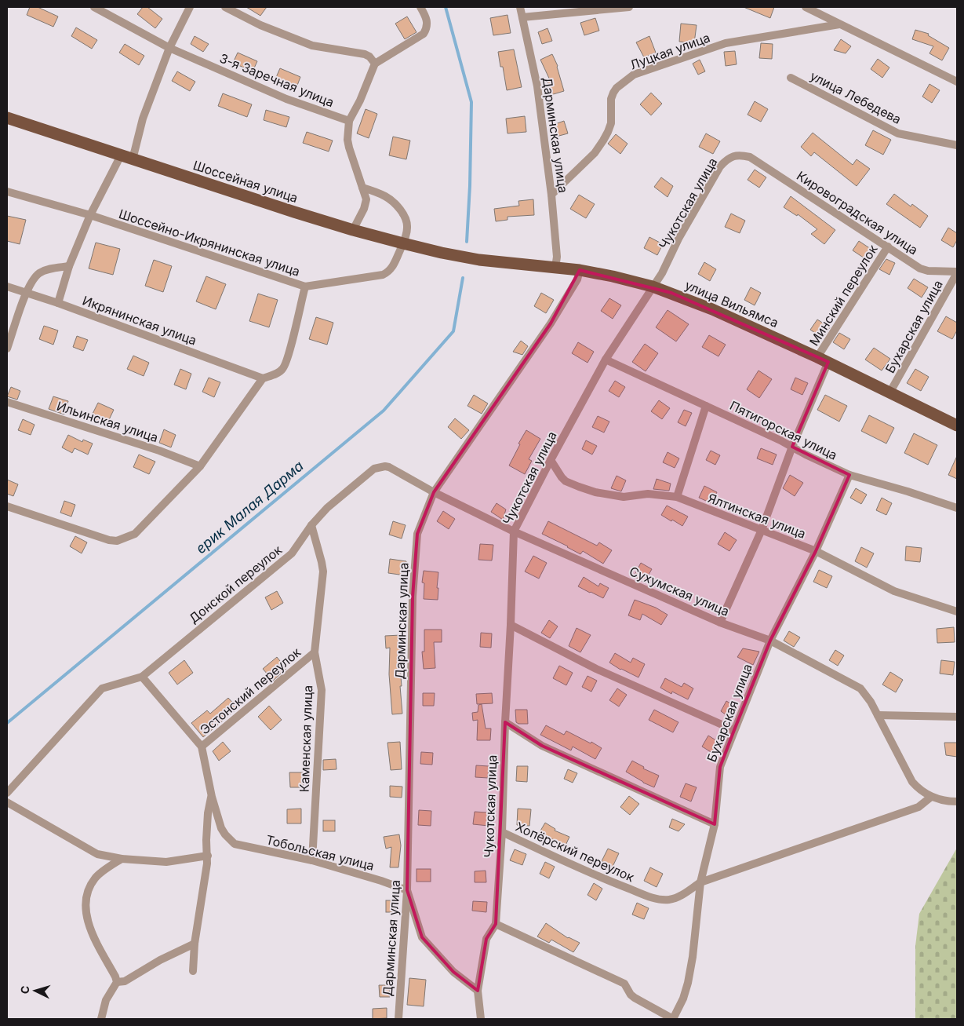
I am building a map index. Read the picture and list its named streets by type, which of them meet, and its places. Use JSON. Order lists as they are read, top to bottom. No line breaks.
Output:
{"streets":{"main road":["Шоссейная улица","улица Вильямса"],"street":["Луцкая улица","3-я Заречная улица","улица Лебедева","Дарминская улица","Чукотская улица","Кировоградская улица","Шоссейно-Икрянинская улица","Минский переулок","Икрянинская улица","Бухарская улица","Ильинская улица","Пятигорская улица","Ялтинская улица","Донской переулок","Сухумская улица","Эстонский переулок","Каменская улица","Хопёрский переулок","Тобольская улица"]},"crossings":[["Луцкая улица","Дарминская улица"],["Дарминская улица","улица Вильямса"],["Дарминская улица","Сухумская улица"],["Дарминская улица","Тобольская улица"],["Шоссейная улица","Шоссейно-Икрянинская улица"],["Шоссейная улица","улица Вильямса"],["Чукотская улица","Кировоградская улица"],["Чукотская улица","улица Вильямса"],["Чукотская улица","Пятигорская улица"],["Чукотская улица","Ялтинская улица"],["Чукотская улица","Сухумская улица"],["Чукотская улица","Хопёрский переулок"],["Кировоградская улица","Минский переулок"],["Кировоградская улица","Бухарская улица"],["Минский переулок","улица Вильямса"],["Минский переулок","Пятигорская улица"],["Минский переулок","Ялтинская улица"],["Минский переулок","Сухумская улица"],["улица Вильямса","Бухарская улица"],["Бухарская улица","Пятигорская улица"],["Бухарская улица","Ялтинская улица"],["Бухарская улица","Сухумская улица"],["Бухарская улица","Хопёрский переулок"],["Донской переулок","Сухумская улица"],["Донской переулок","Каменская улица"],["Донской переулок","Тобольская улица"],["Эстонский переулок","Каменская улица"],["Эстонский переулок","Тобольская улица"],["Каменская улица","Тобольская улица"]],"water":["ерик Малая Дарма"],"north":"left"}
